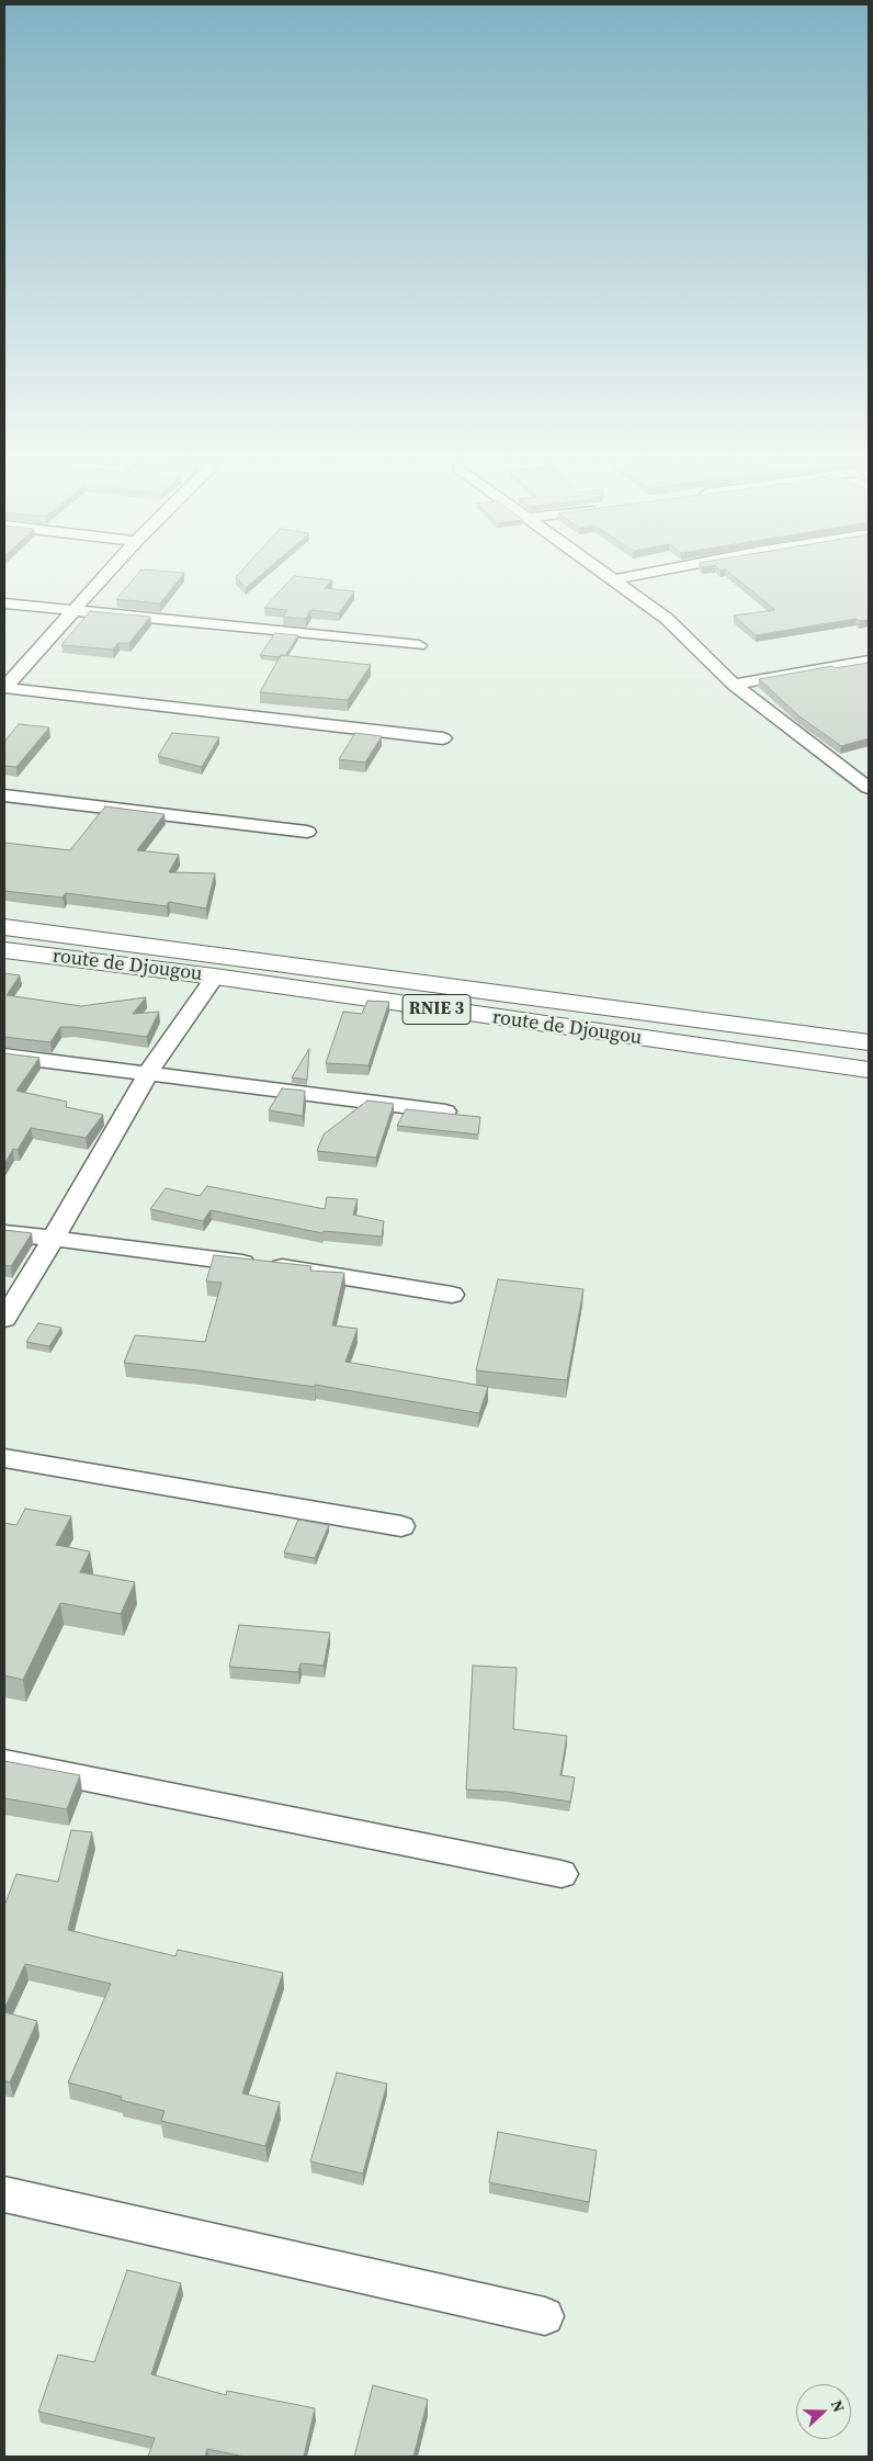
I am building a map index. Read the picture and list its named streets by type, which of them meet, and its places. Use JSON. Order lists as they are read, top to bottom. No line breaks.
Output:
{"streets":{"highway":["route de Djougou","RNIE 3"]},"north":"right"}
